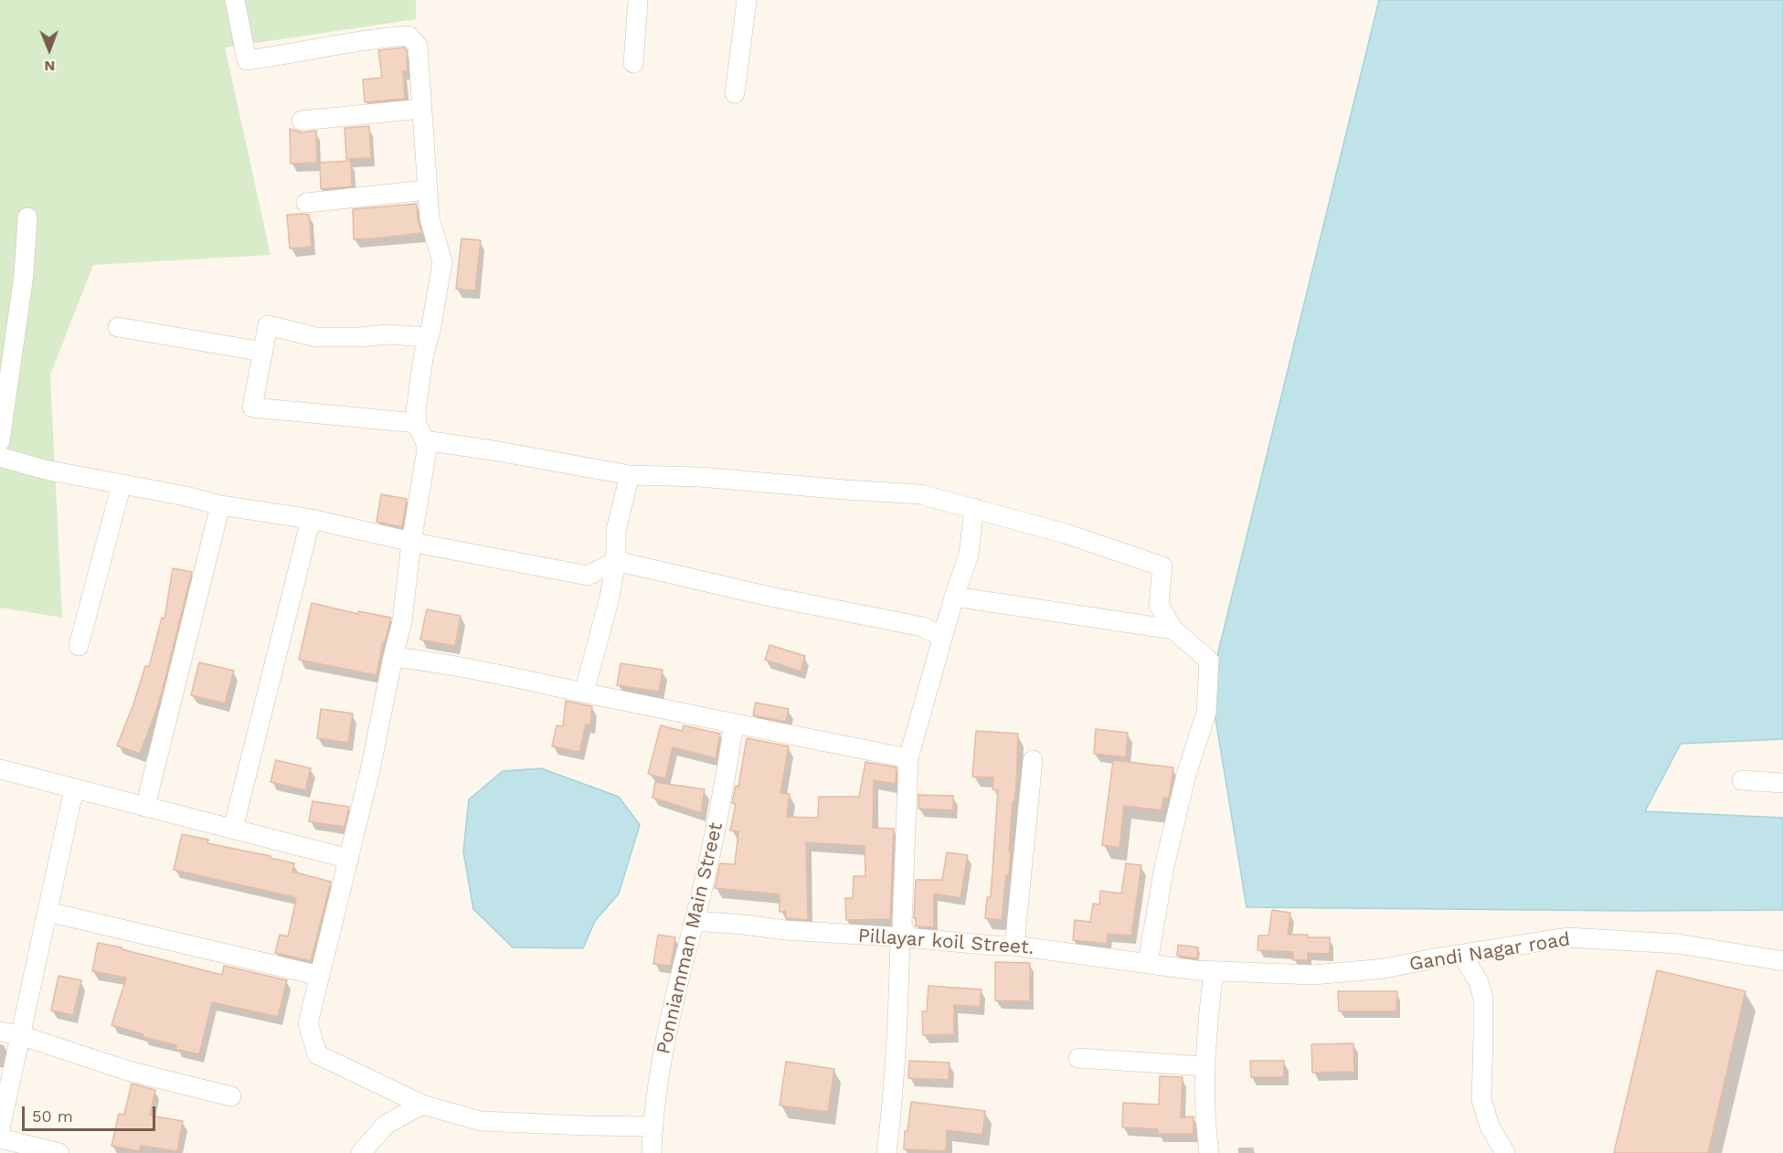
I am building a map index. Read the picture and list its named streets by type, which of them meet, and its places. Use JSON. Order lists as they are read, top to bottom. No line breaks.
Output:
{"streets":{"street":["Ponniamman Main Street","Pillayar koil Street.","Gandi Nagar road"]},"crossings":[["Ponniamman Main Street","Pillayar koil Street."],["Pillayar koil Street.","Gandi Nagar road"]],"scale_bar":"50 m","north":"bottom"}
